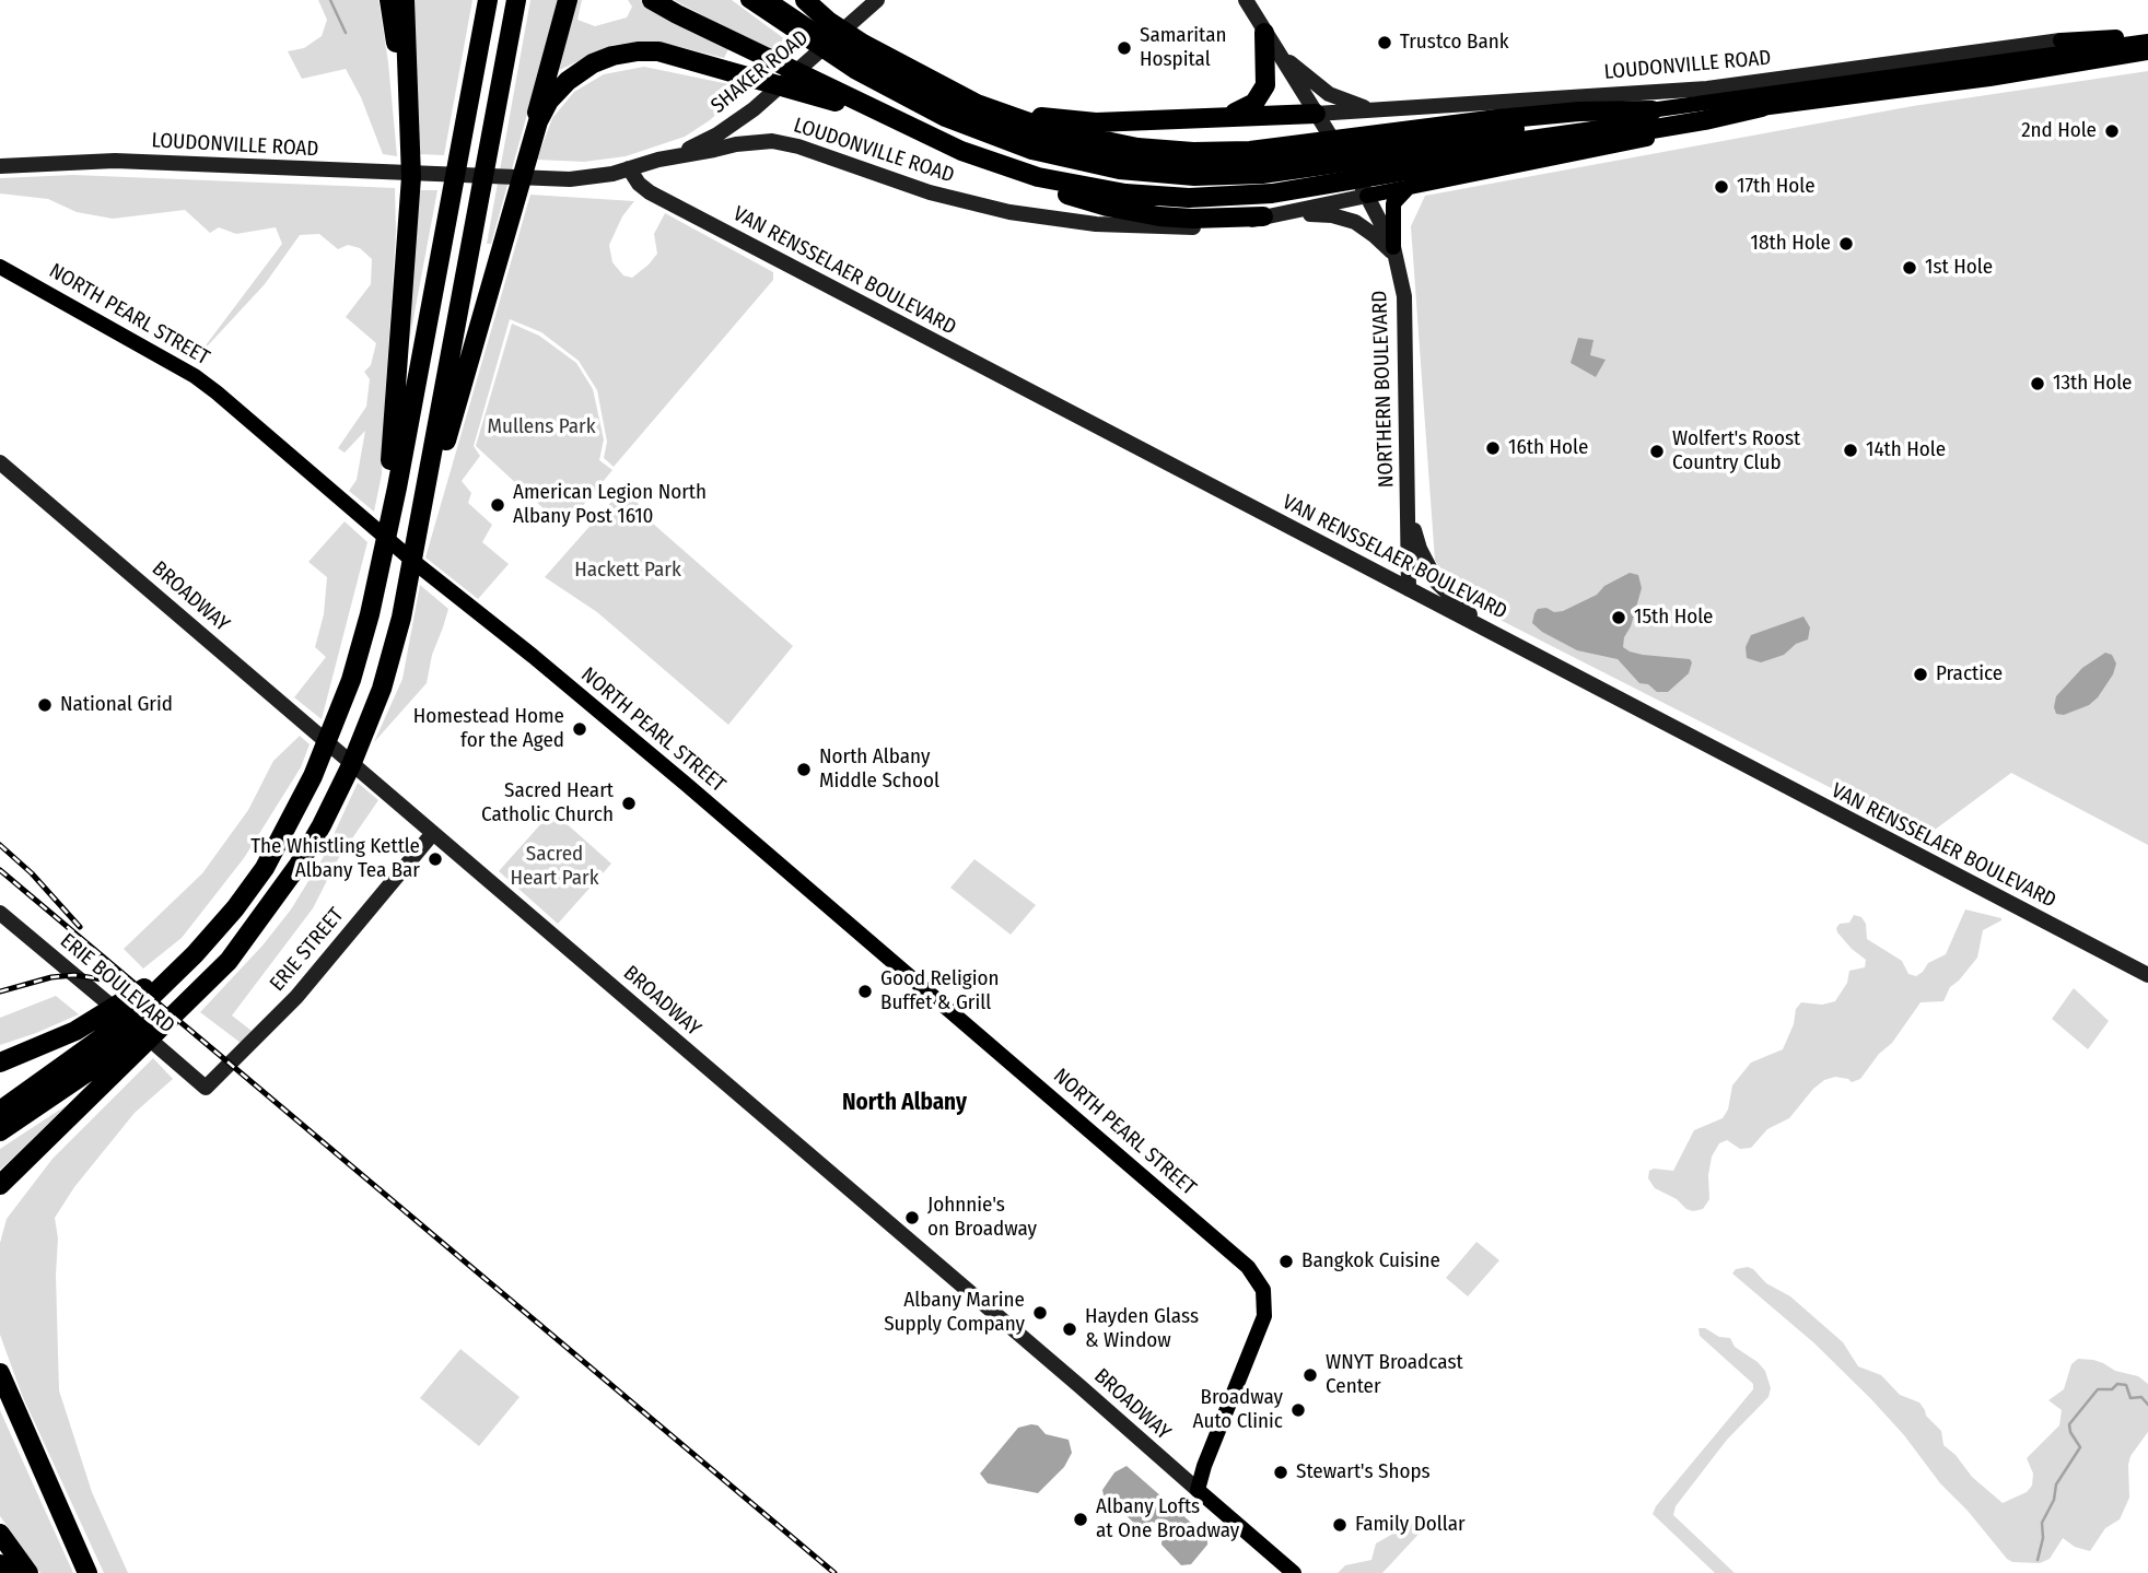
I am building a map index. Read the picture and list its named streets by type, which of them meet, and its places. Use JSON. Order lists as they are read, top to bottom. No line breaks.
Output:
{"streets":{"main road":["NORTH PEARL STREET","BROADWAY"],"street":["LOUDONVILLE ROAD","SHAKER ROAD","VAN RENSSELAER BOULEVARD","NORTHERN BOULEVARD","ERIE STREET","ERIE BOULEVARD"]},"crossings":[["LOUDONVILLE ROAD","SHAKER ROAD"],["LOUDONVILLE ROAD","VAN RENSSELAER BOULEVARD"],["LOUDONVILLE ROAD","NORTHERN BOULEVARD"],["VAN RENSSELAER BOULEVARD","NORTHERN BOULEVARD"],["NORTH PEARL STREET","BROADWAY"],["BROADWAY","ERIE STREET"],["ERIE STREET","ERIE BOULEVARD"]],"districts":["North Albany"],"parks":["Mullens Park","Hackett Park","Sacred Heart Park"],"places":["Trustco Bank","Samaritan Hospital","2nd Hole","17th Hole","18th Hole","1st Hole","13th Hole","16th Hole","14th Hole","Wolfert's Roost Country Club","American Legion North Albany Post 1610","15th Hole","Practice","National Grid","Homestead Home for the Aged","North Albany Middle School","Sacred Heart Catholic Church","The Whistling Kettle Albany Tea Bar","Good Religion Buffet & Grill","Johnnie's on Broadway","Bangkok Cuisine","Albany Marine Supply Company","Hayden Glass & Window","WNYT Broadcast Center","Broadway Auto Clinic","Stewart's Shops","Albany Lofts at One Broadway","Family Dollar"]}
